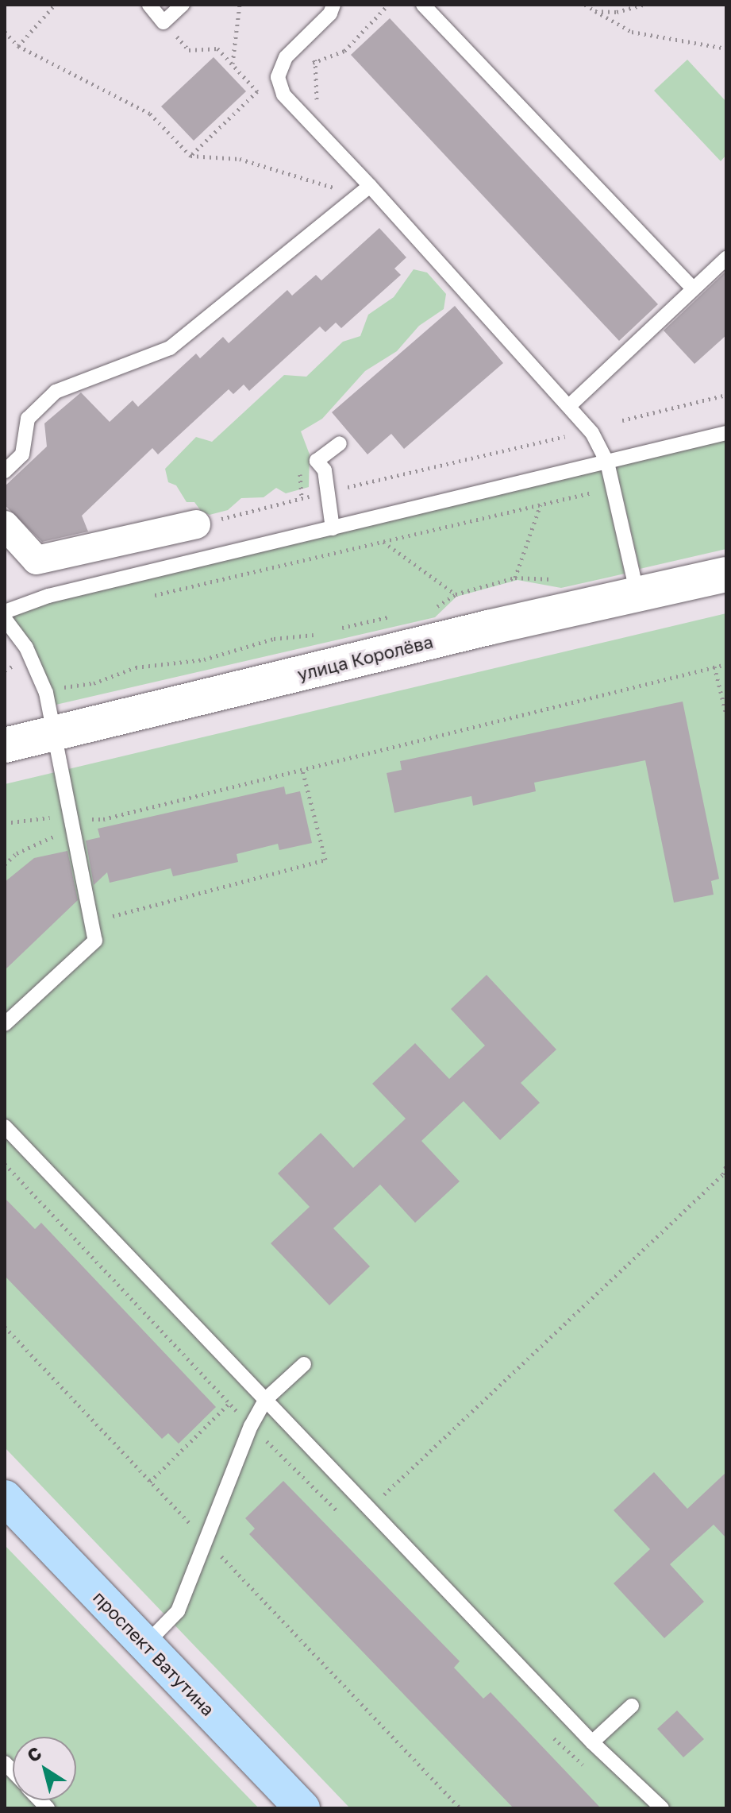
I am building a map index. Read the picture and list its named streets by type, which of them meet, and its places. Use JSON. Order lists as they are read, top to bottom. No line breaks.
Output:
{"streets":{"main road":["проспект Ватутина"],"street":["улица Королёва"]},"north":"top left"}
